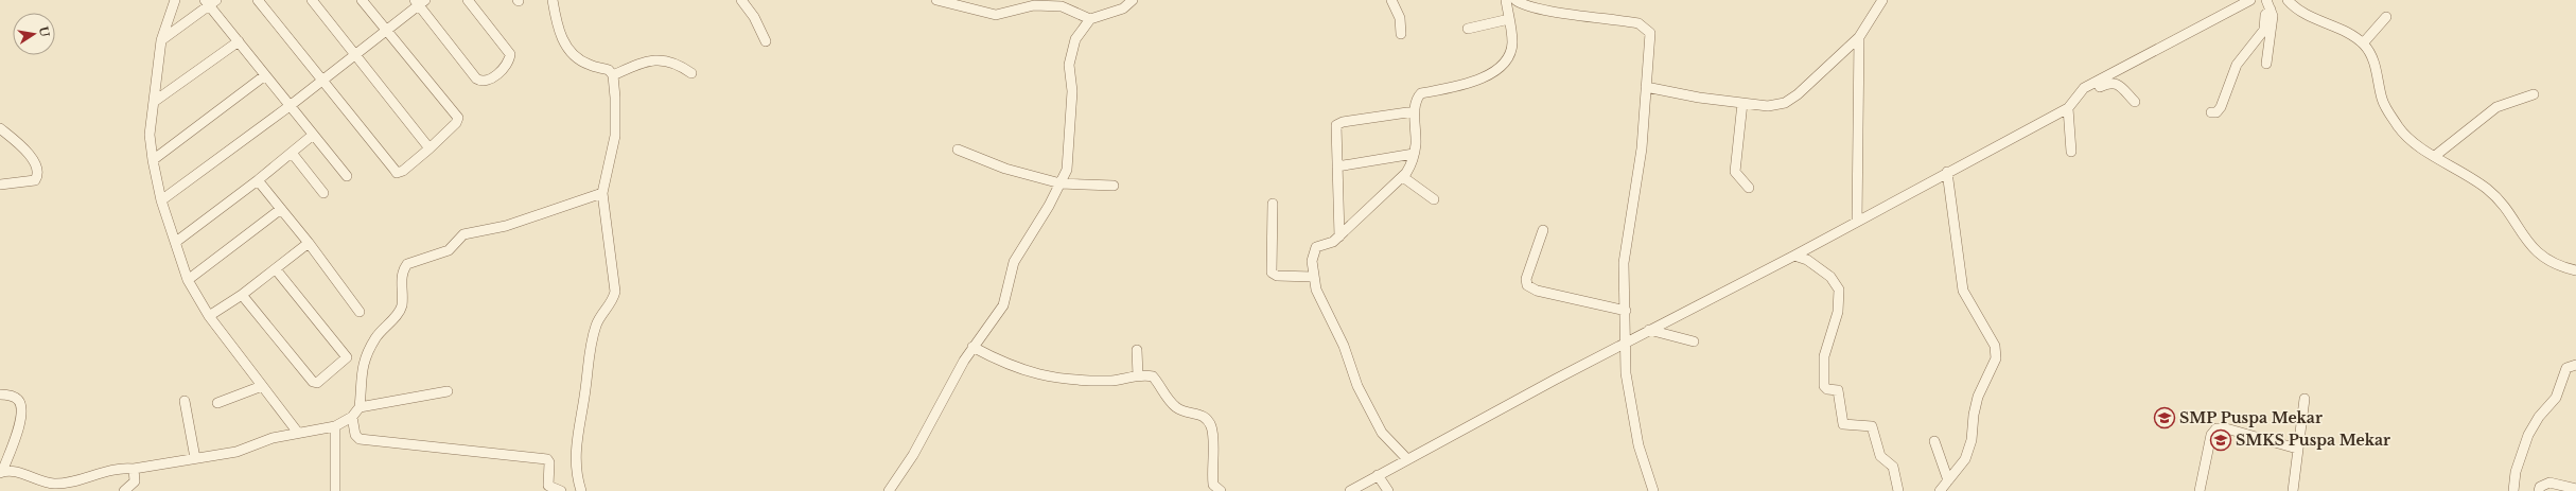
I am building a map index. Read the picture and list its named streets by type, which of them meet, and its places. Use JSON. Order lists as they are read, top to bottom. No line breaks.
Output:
{"places":{"school or university":["SMP Puspa Mekar","SMKS Puspa Mekar"]},"north":"right"}
